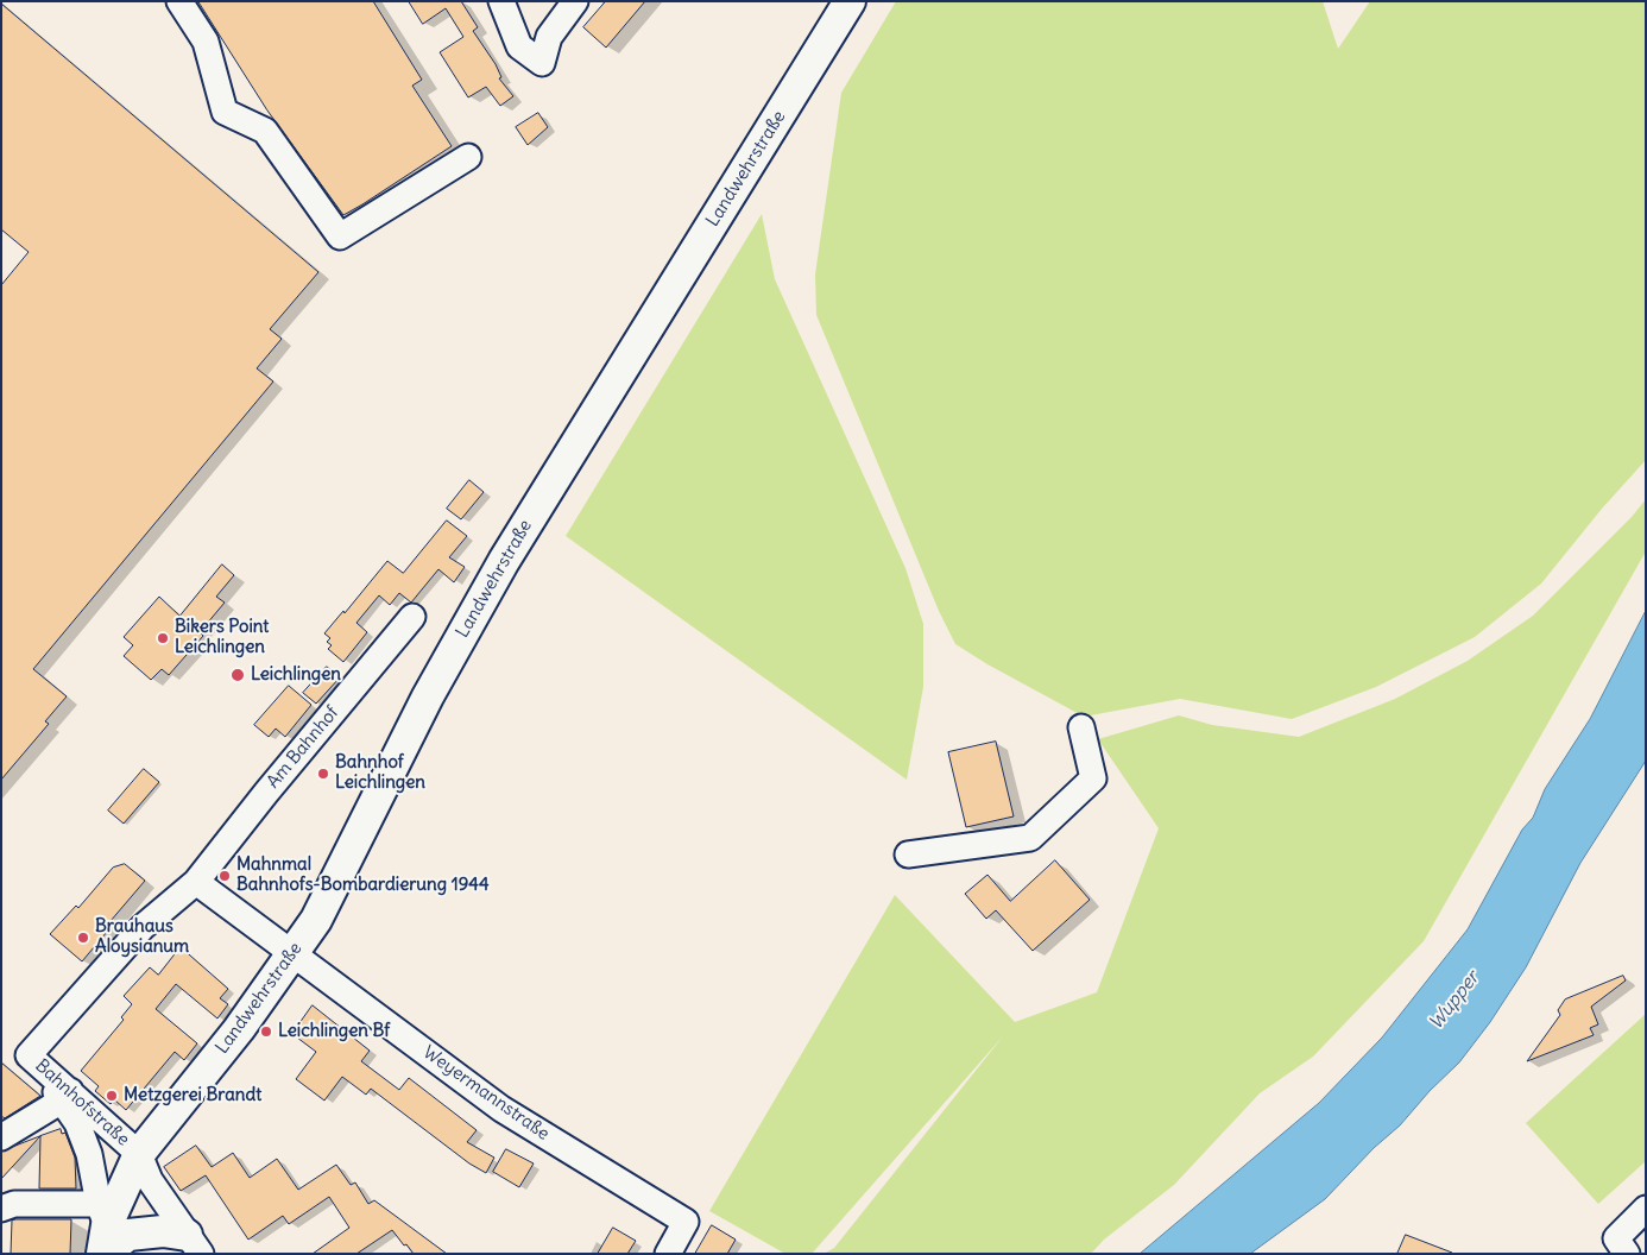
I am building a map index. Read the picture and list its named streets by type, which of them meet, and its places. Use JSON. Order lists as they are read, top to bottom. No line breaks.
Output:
{"streets":{"main road":["Landwehrstraße","Bahnhofstraße"],"street":["Am Bahnhof","Weyermannstraße"]},"crossings":[["Landwehrstraße","Weyermannstraße"],["Landwehrstraße","Bahnhofstraße"],["Am Bahnhof","Bahnhofstraße"]],"water":["Wupper"],"places":["Bikers Point Leichlingen","Leichlingen","Bahnhof Leichlingen","Mahnmal Bahnhofs-Bombardierung 1944","Brauhaus Aloysianum","Leichlingen Bf","Metzgerei Brandt"]}
